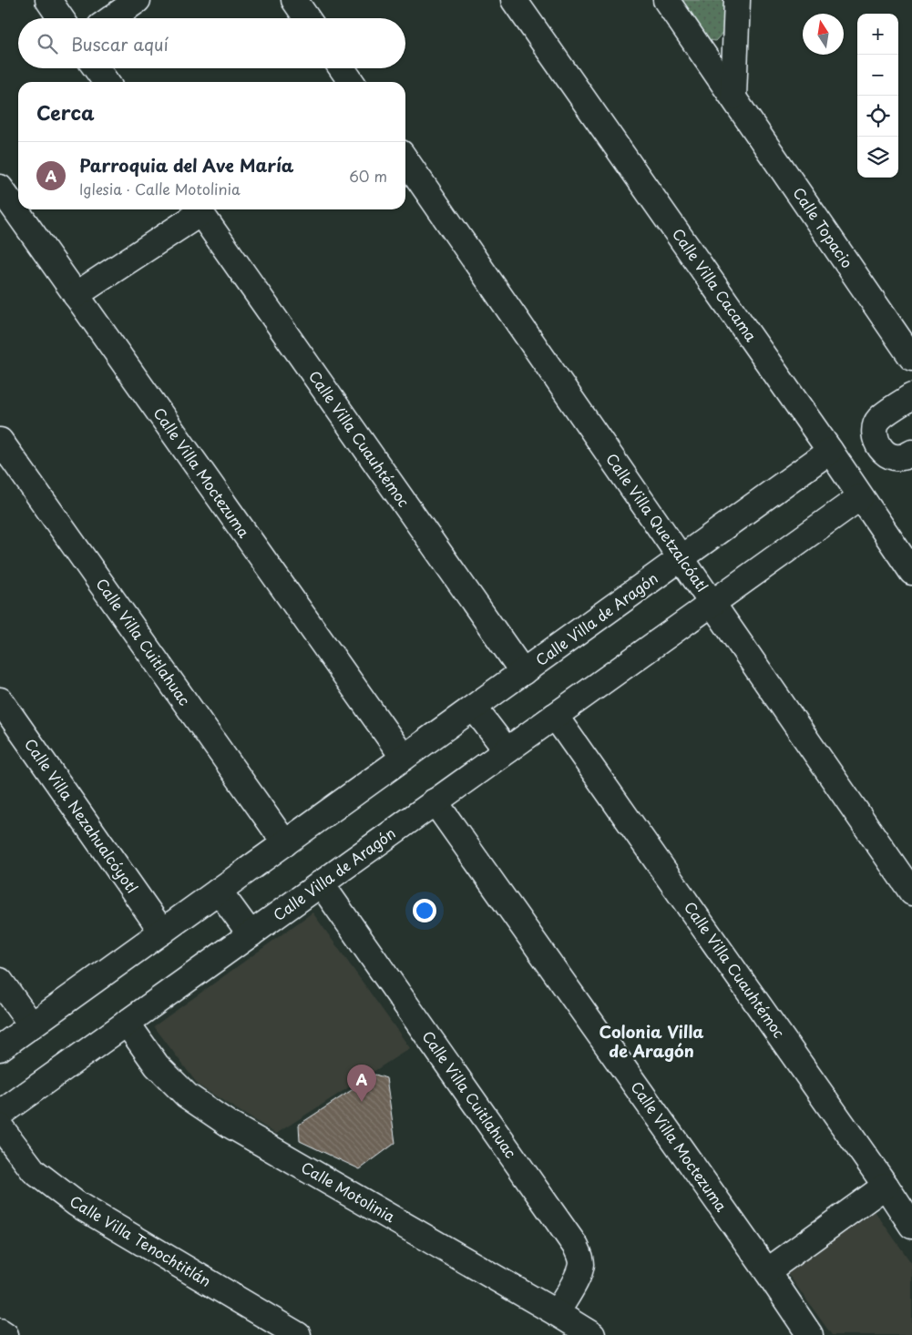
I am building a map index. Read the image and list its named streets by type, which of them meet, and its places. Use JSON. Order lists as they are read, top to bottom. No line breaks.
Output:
{"streets":{"street":["Calle Topacio","Calle Villa Cacama","Calle Villa Cuauhtémoc","Calle Villa Moctezuma","Calle Villa Quetzalcóatl","Calle Villa de Aragón","Calle Villa Cuitlahuac","Calle Villa Nezahualcóyotl","Calle Motolinia","Calle Villa Tenochtitlán"]},"crossings":[["Calle Villa Cacama","Calle Villa de Aragón"],["Calle Villa Cuauhtémoc","Calle Villa de Aragón"],["Calle Villa Moctezuma","Calle Villa de Aragón"],["Calle Villa Quetzalcóatl","Calle Villa de Aragón"],["Calle Villa de Aragón","Calle Villa Cuitlahuac"],["Calle Villa de Aragón","Calle Villa Nezahualcóyotl"],["Calle Villa de Aragón","Calle Motolinia"],["Calle Villa Cuitlahuac","Calle Motolinia"]],"districts":["Colonia Villa de Aragón"],"north":"top","page":{"map_buttons":["+","−"],"search":"Buscar aquí","heading":"Cerca","list":[{"mark":"A","name":"Parroquia del Ave María","note":"Iglesia · Calle Motolinia","value":"60 m"}],"pins":"A"}}
